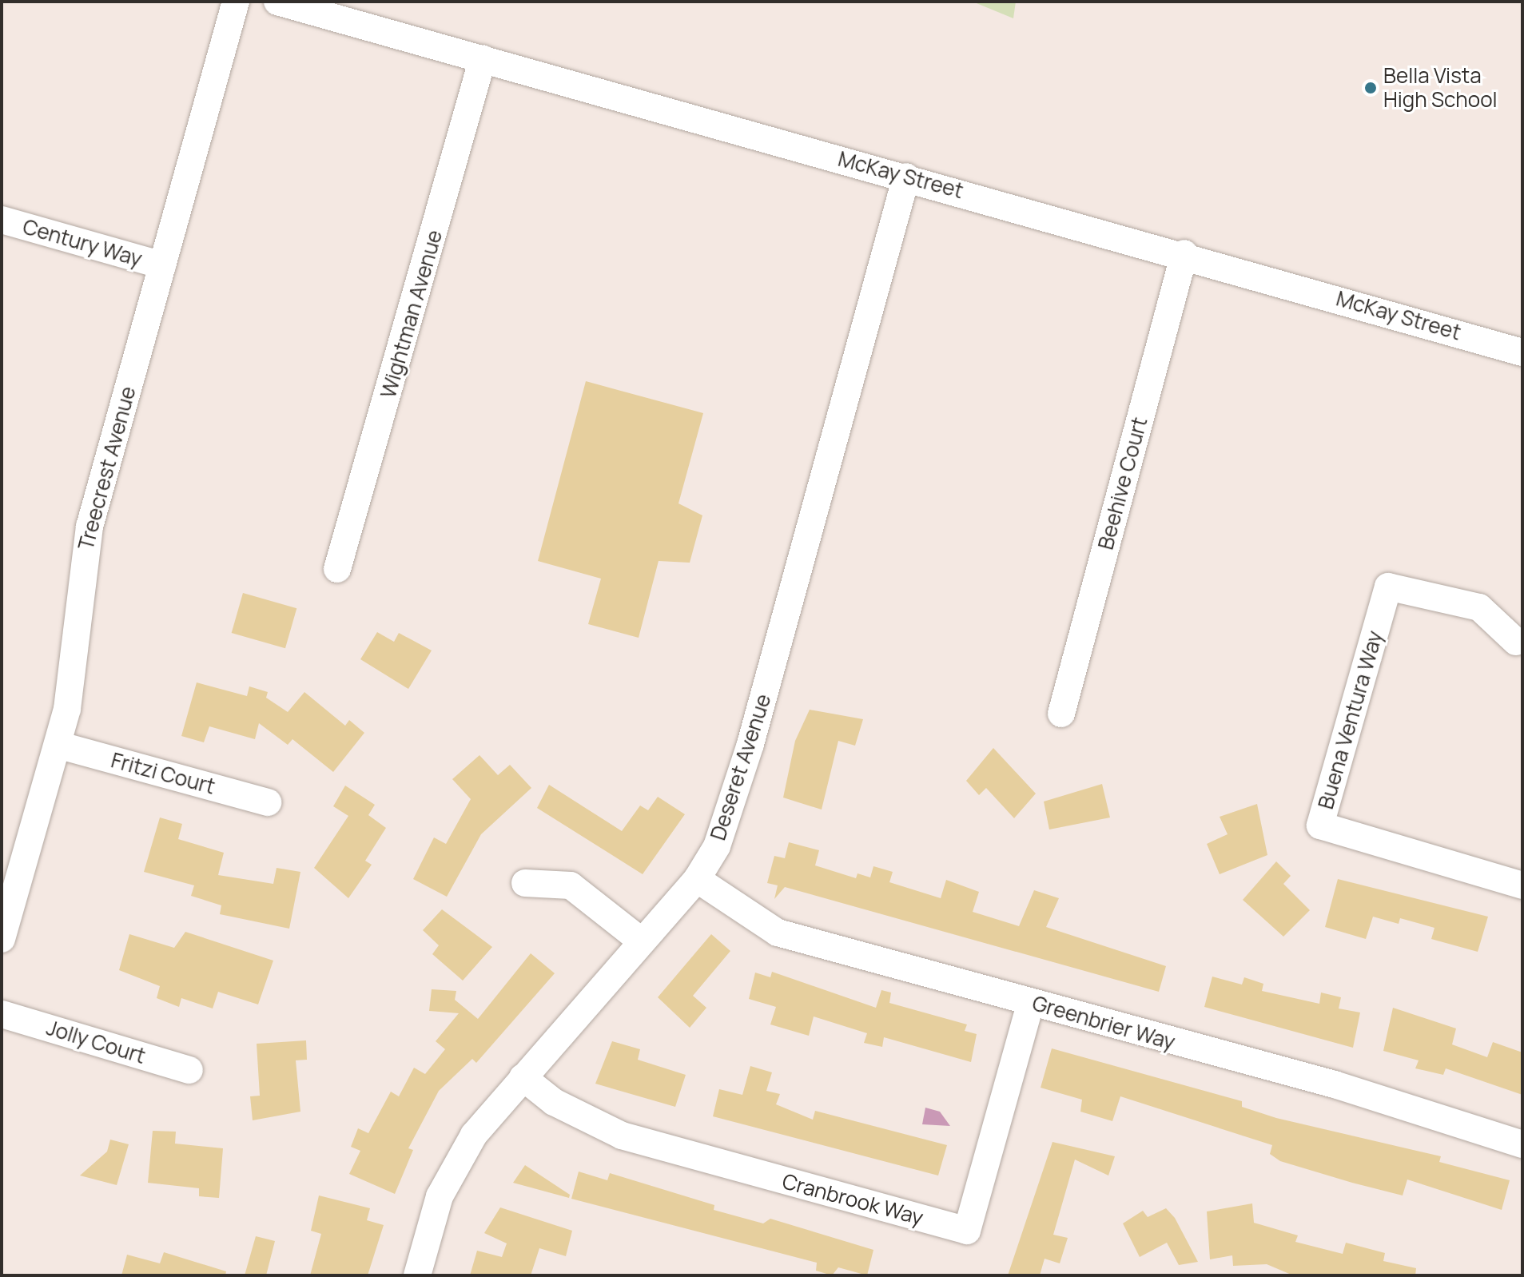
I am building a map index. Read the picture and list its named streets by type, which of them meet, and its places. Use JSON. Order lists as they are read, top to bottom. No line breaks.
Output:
{"streets":{"street":["McKay Street","Century Way","Wightman Avenue","Treecrest Avenue","Beehive Court","Buena Ventura Way","Deseret Avenue","Fritzi Court","Greenbrier Way","Jolly Court","Cranbrook Way"]},"crossings":[["McKay Street","Wightman Avenue"],["McKay Street","Beehive Court"],["McKay Street","Deseret Avenue"],["Century Way","Treecrest Avenue"],["Treecrest Avenue","Fritzi Court"],["Deseret Avenue","Greenbrier Way"],["Deseret Avenue","Cranbrook Way"],["Greenbrier Way","Cranbrook Way"]],"places":["Bella Vista High School"]}
